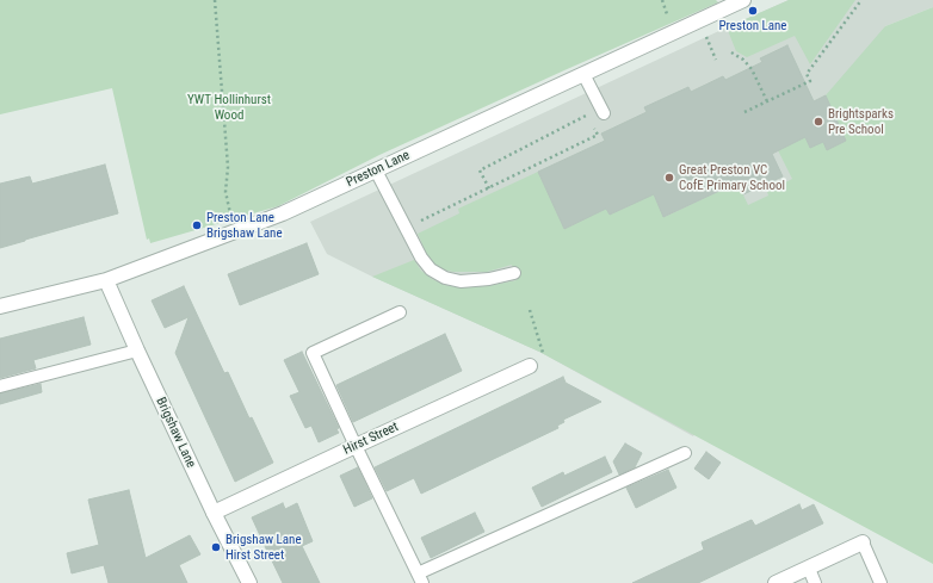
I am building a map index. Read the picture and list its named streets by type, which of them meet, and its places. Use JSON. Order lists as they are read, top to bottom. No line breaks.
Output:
{"streets":{"street":["Preston Lane","Brigshaw Lane","Hirst Street"]},"crossings":[["Preston Lane","Brigshaw Lane"],["Brigshaw Lane","Hirst Street"]],"parks":["YWT Hollinhurst Wood"],"places":["Preston Lane","Brightsparks Pre School","Great Preston VC CofE Primary School","Preston Lane Brigshaw Lane","Brigshaw Lane Hirst Street"]}
